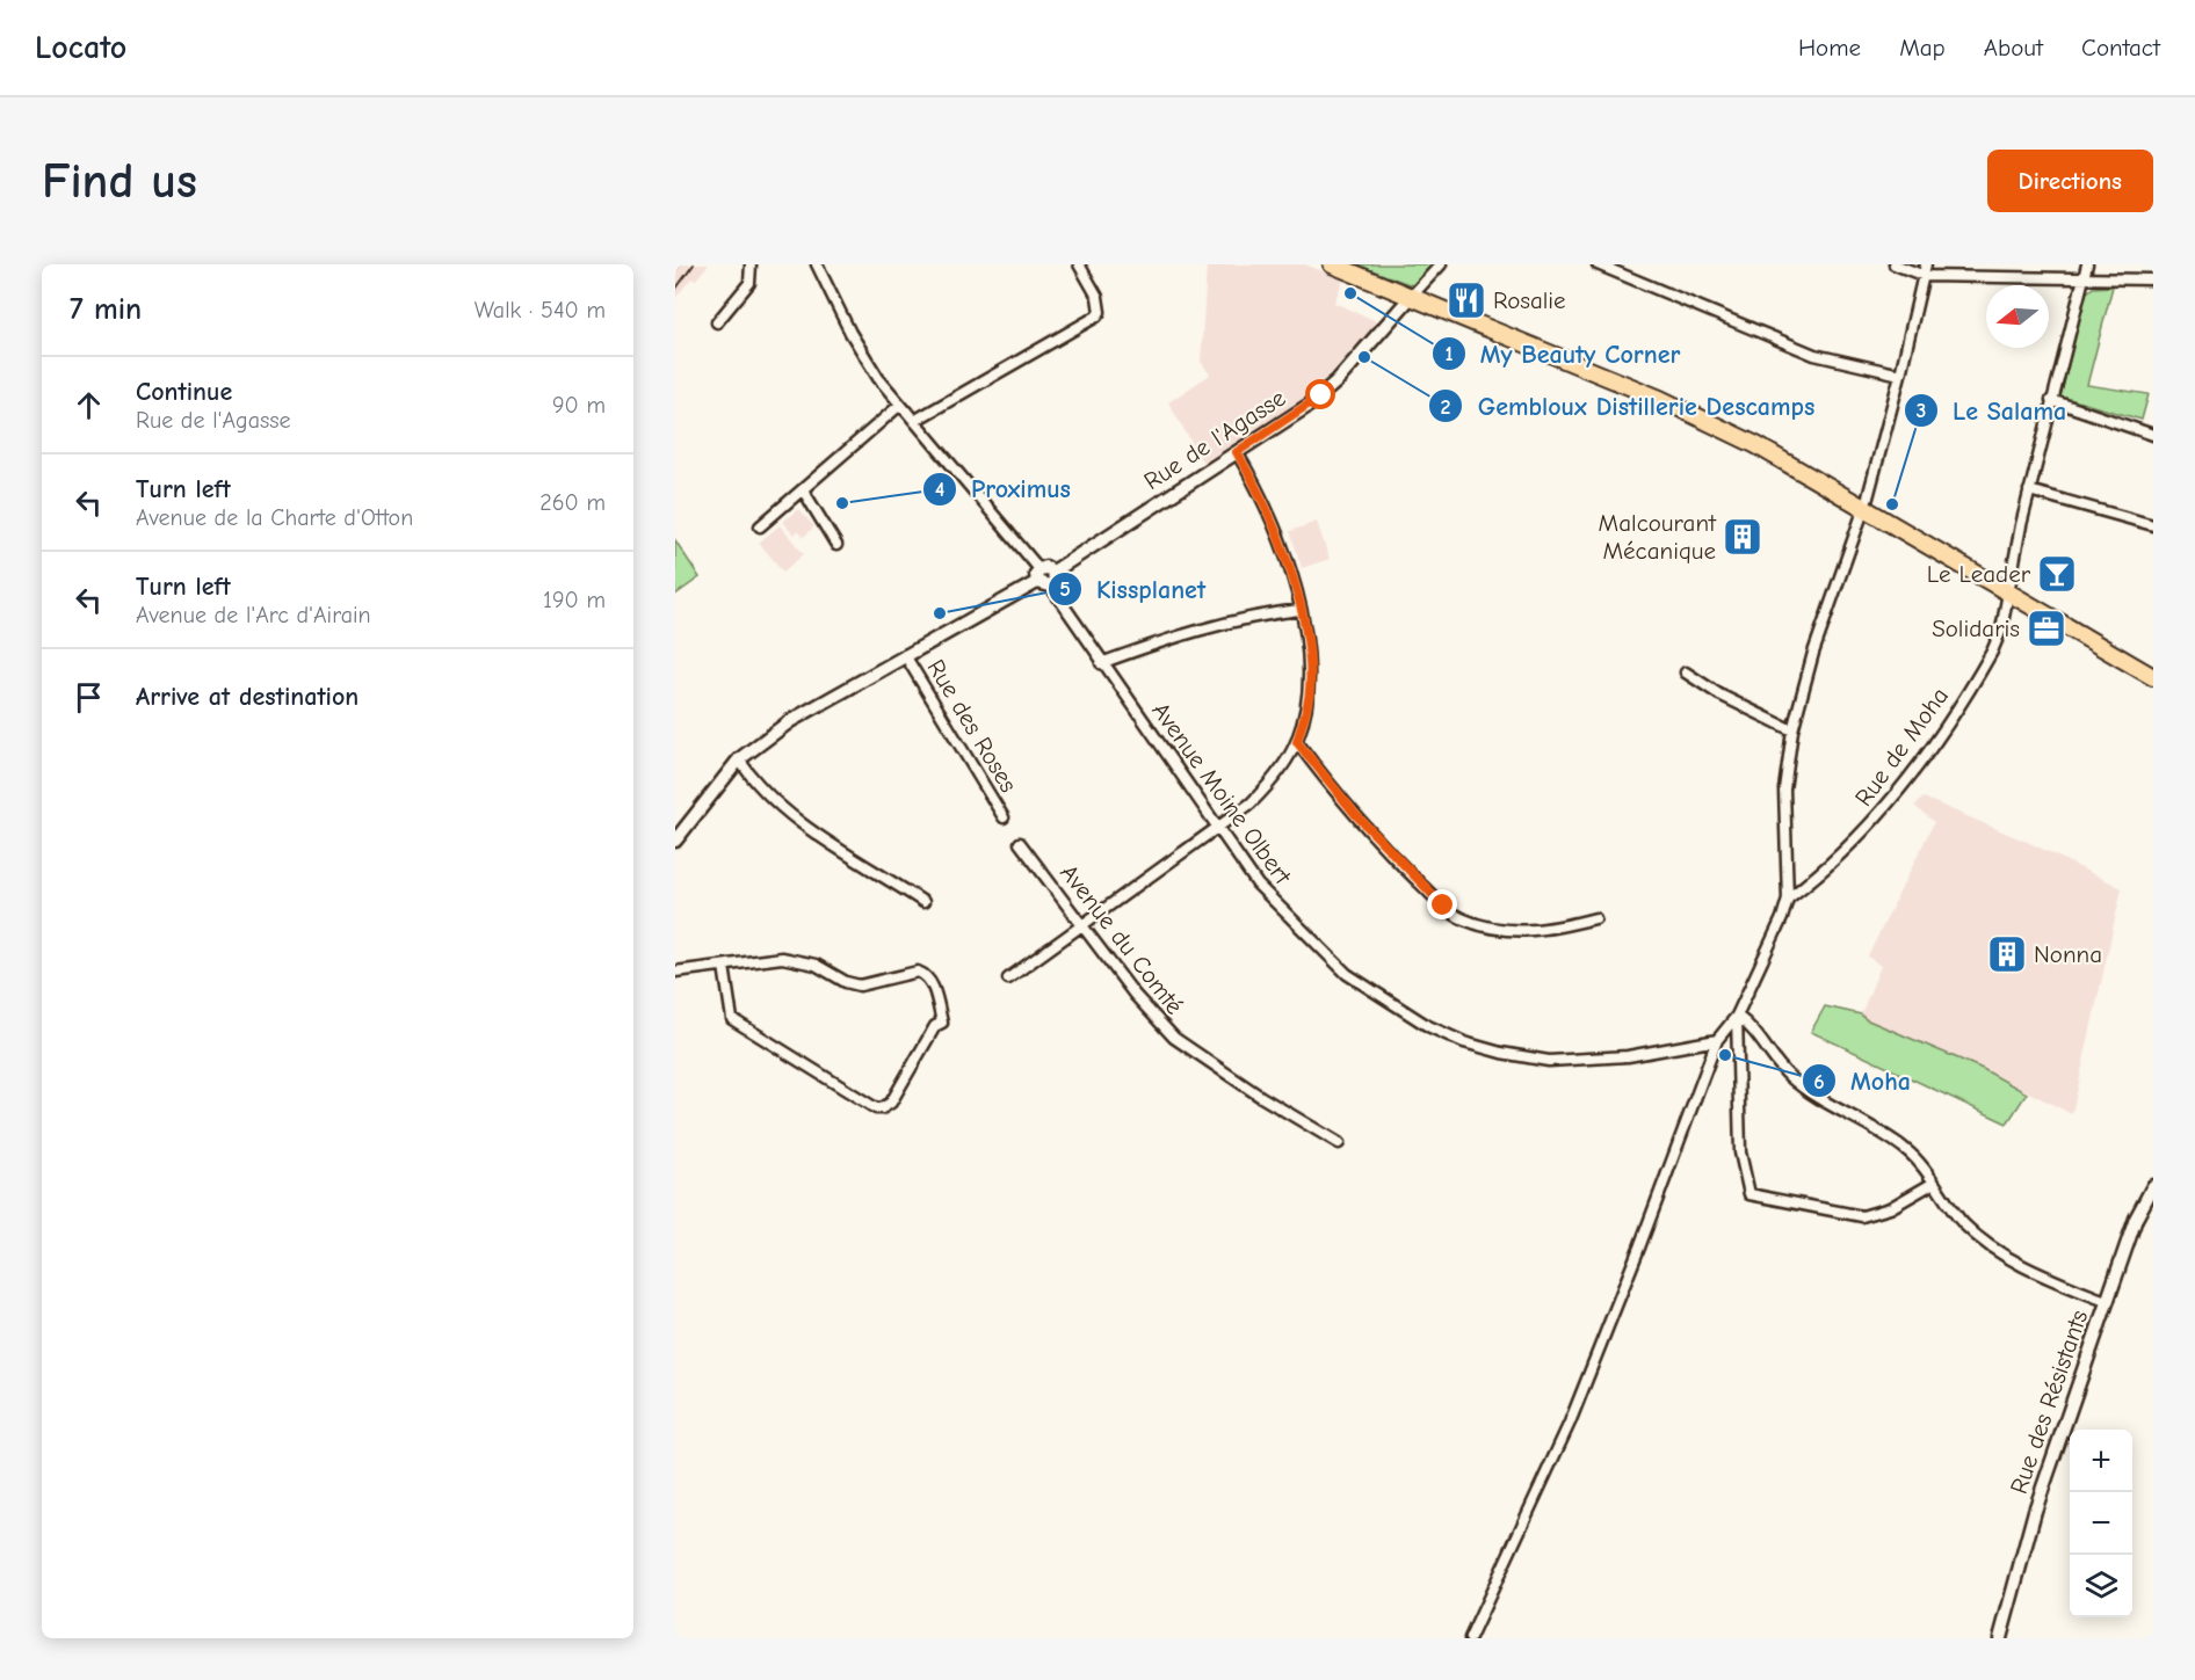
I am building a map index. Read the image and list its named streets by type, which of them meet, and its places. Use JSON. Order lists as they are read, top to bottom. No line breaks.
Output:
{"streets":{"street":["Rue de l'Agasse","Rue des Roses","Rue de Moha","Avenue Moine Olbert","Avenue du Comté","Rue des Résistants"]},"crossings":[["Rue de l'Agasse","Avenue Moine Olbert"]],"places":{"other":["My Beauty Corner","Gembloux Distillerie Descamps","Proximus","Le Salama","Kissplanet","Moha"],"restaurant":["Rosalie"],"building":["Malcourant Mécanique","Nonna"],"bar":["Le Leader"],"office":["Solidaris"]},"north":"left","page":{"header":"Locato","nav":["Home","Map","About","Contact"],"buttons":"Directions","title":"Find us","heading":["7 min","Walk · 540 m"],"list":[["Continue","Rue de l'Agasse","90 m"],["Turn left","Avenue de la Charte d'Otton","260 m"],["Turn left","Avenue de l'Arc d'Airain","190 m"],"Arrive at destination"],"map_buttons":["+","−"]}}
